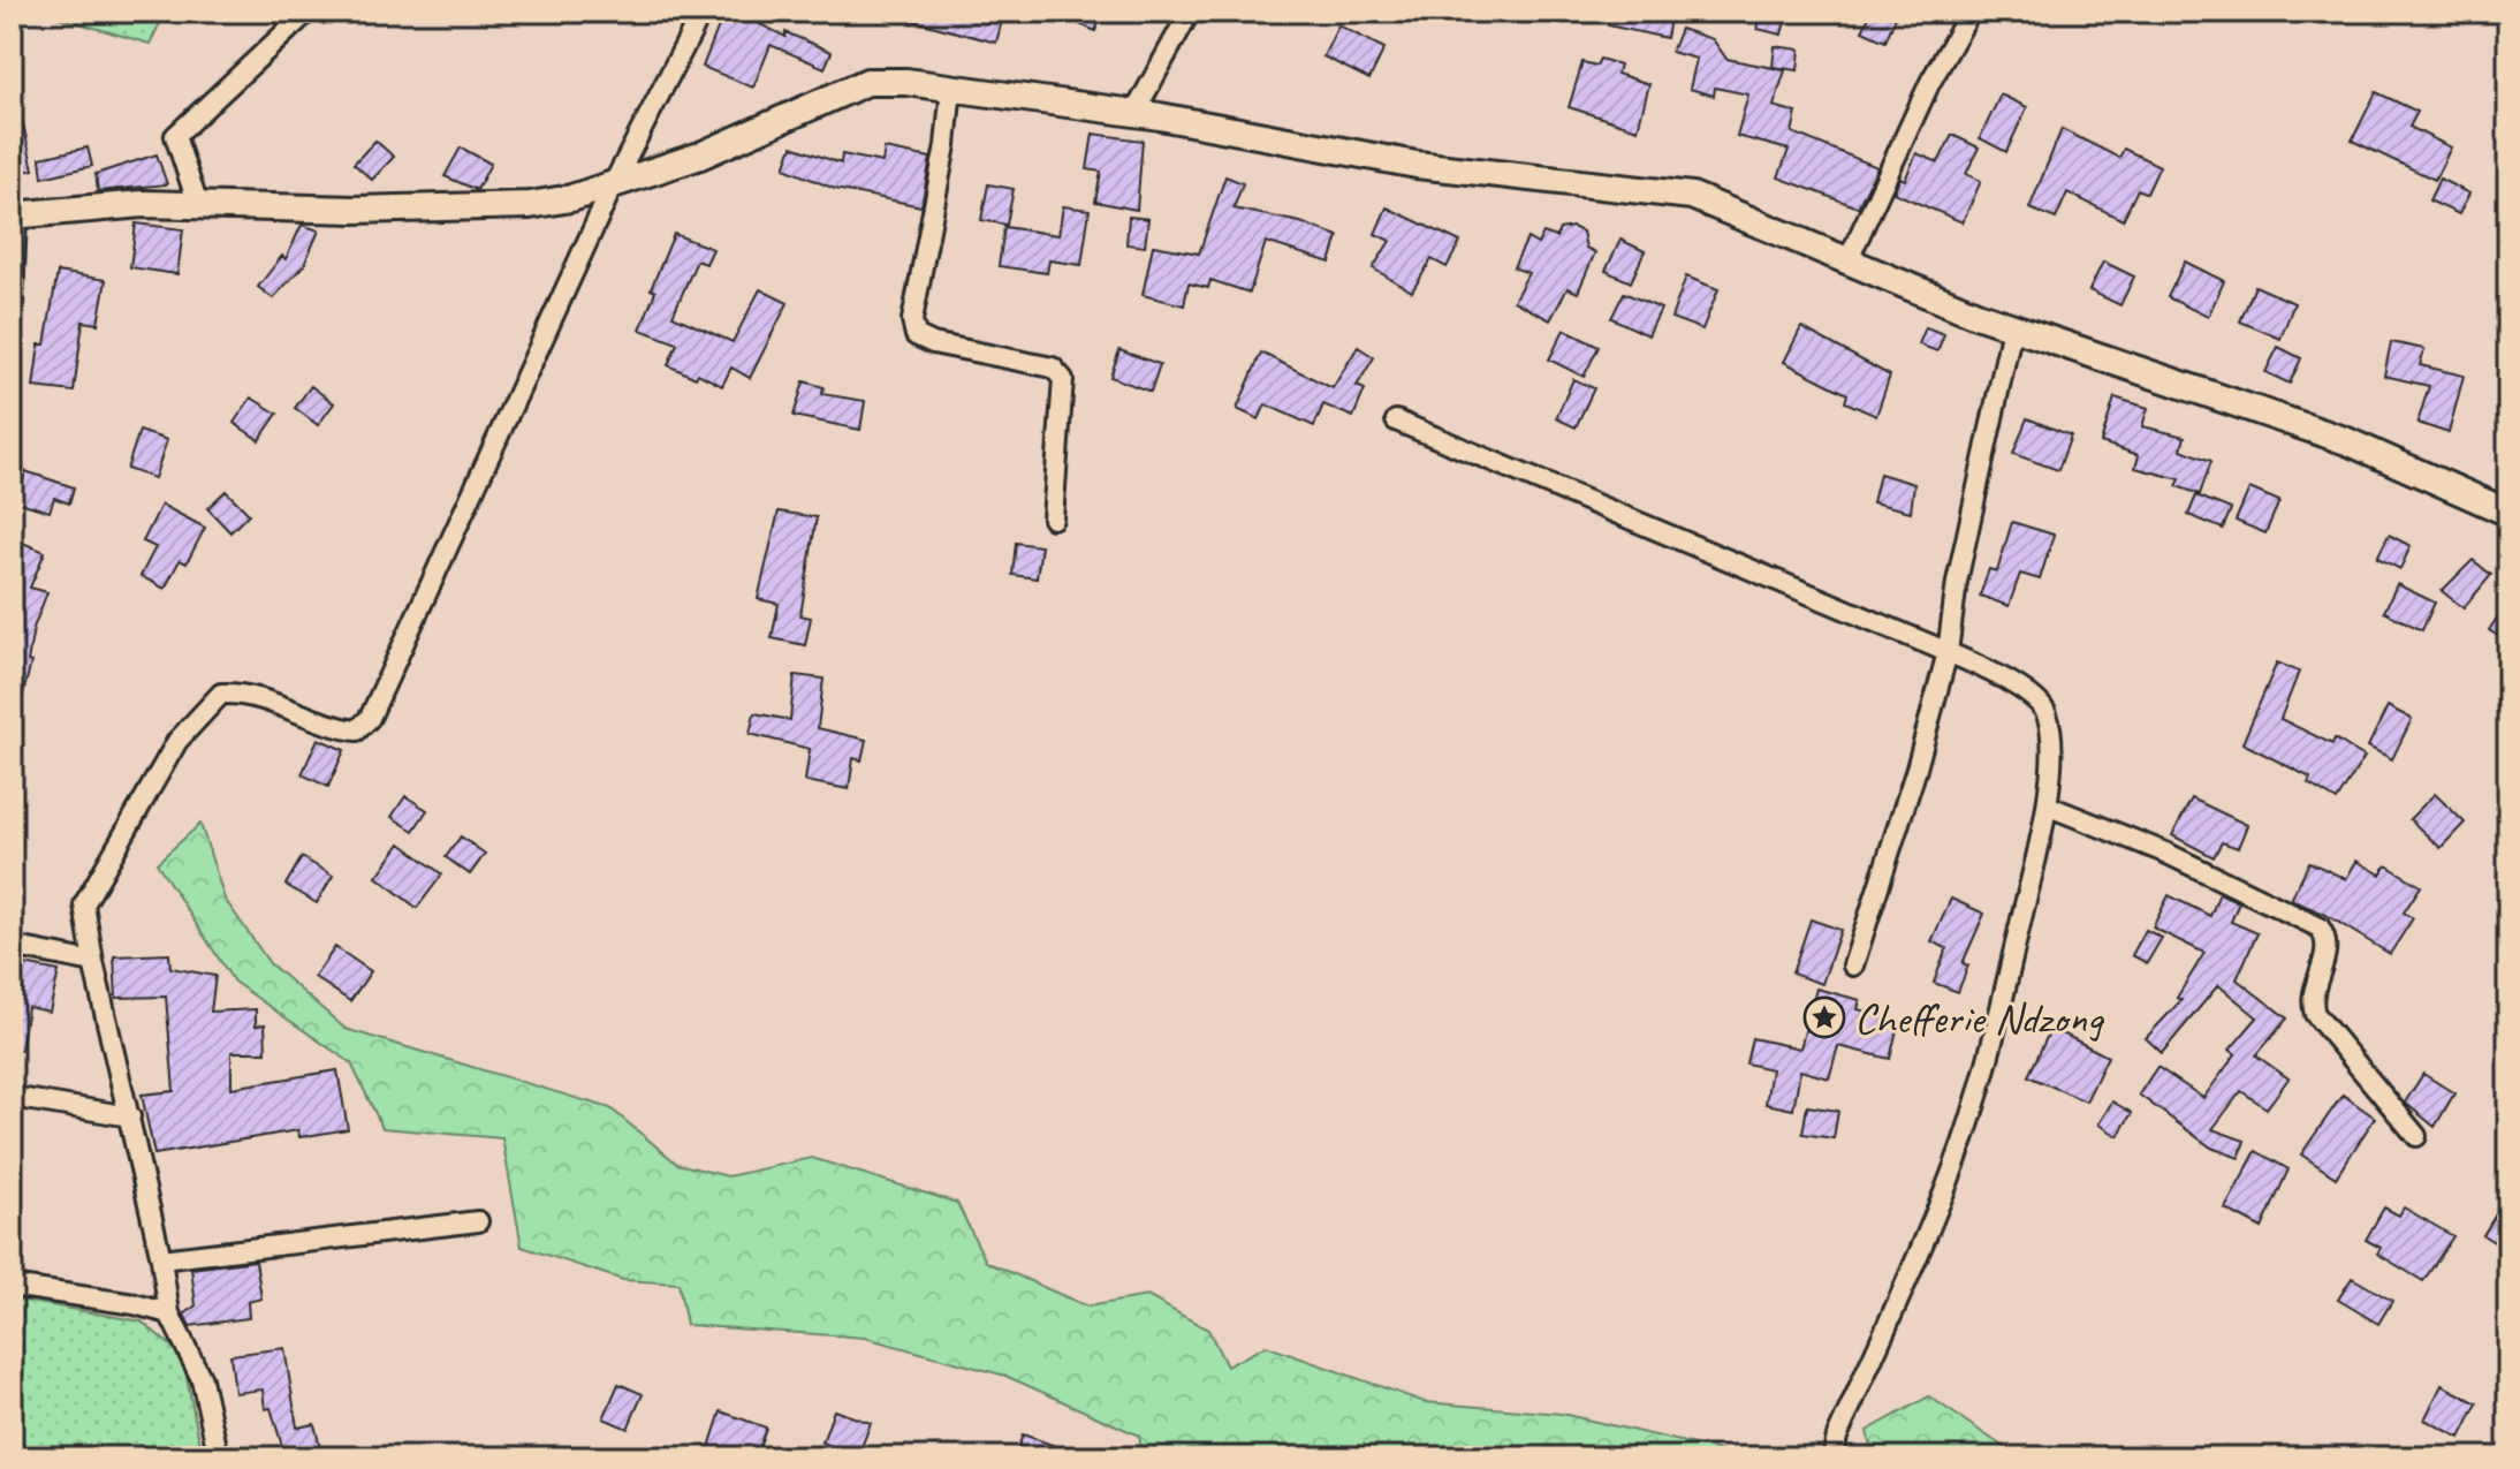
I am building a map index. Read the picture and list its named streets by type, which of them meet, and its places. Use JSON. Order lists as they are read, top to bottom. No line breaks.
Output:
{"places":{"place":["Chefferie Ndzong"]}}
